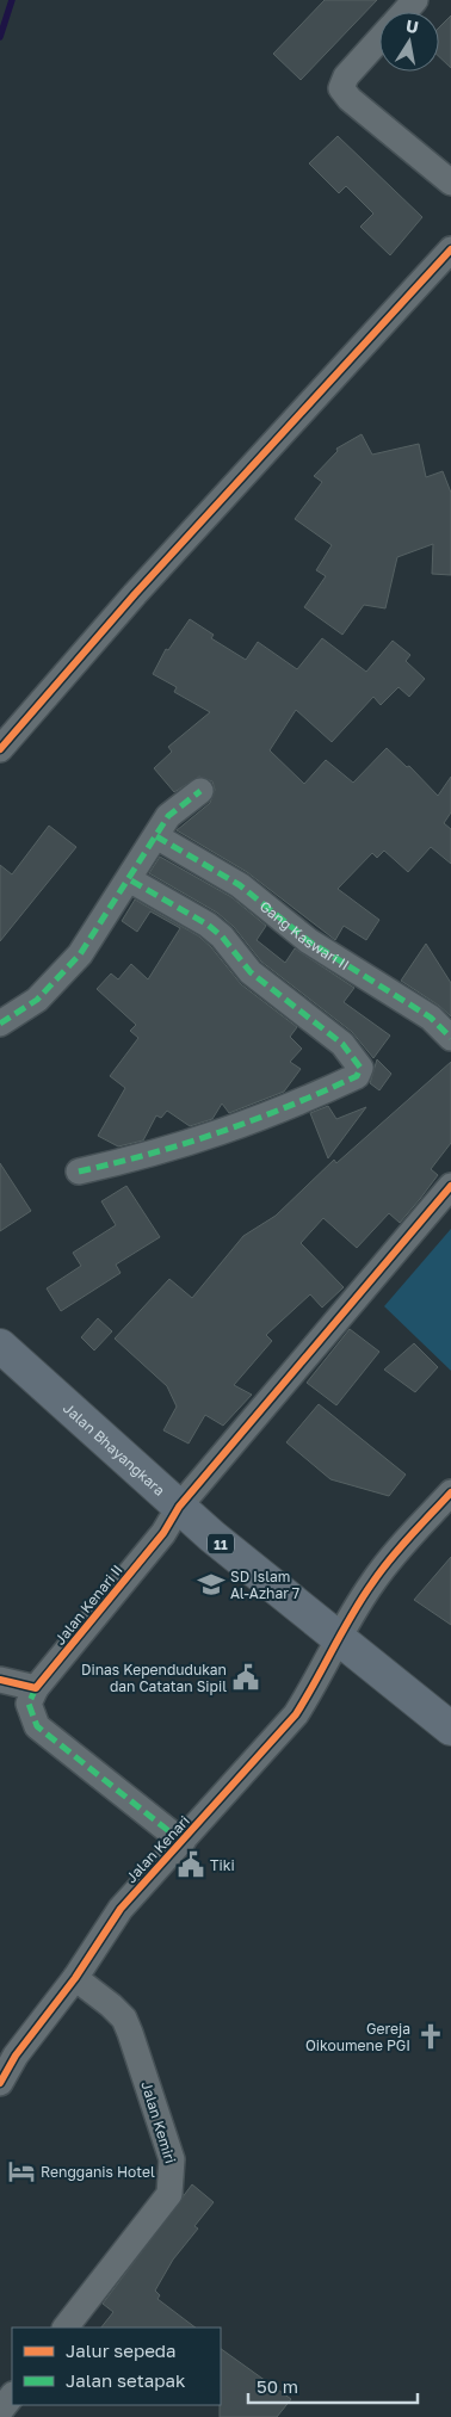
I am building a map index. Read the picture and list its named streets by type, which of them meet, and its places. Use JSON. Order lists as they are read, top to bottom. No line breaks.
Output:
{"streets":{"highway":["Jalan Bhayangkara","11"],"street":["Gang Kaswari II","Jalan Kenari II","Jalan Kenari","Jalan Kemiri"]},"crossings":[["Jalan Bhayangkara","Jalan Kenari II"],["Jalan Bhayangkara","Jalan Kenari"],["Jalan Kenari","Jalan Kemiri"]],"places":{"school or university":["SD Islam Al-Azhar 7"],"public building":["Dinas Kependudukan dan Catatan Sipil","Tiki"],"church":["Gereja Oikoumene PGI"],"hotel":["Rengganis Hotel"]},"legend":["Jalur sepeda","Jalan setapak"],"scale_bar":"50 m","north":"top"}
